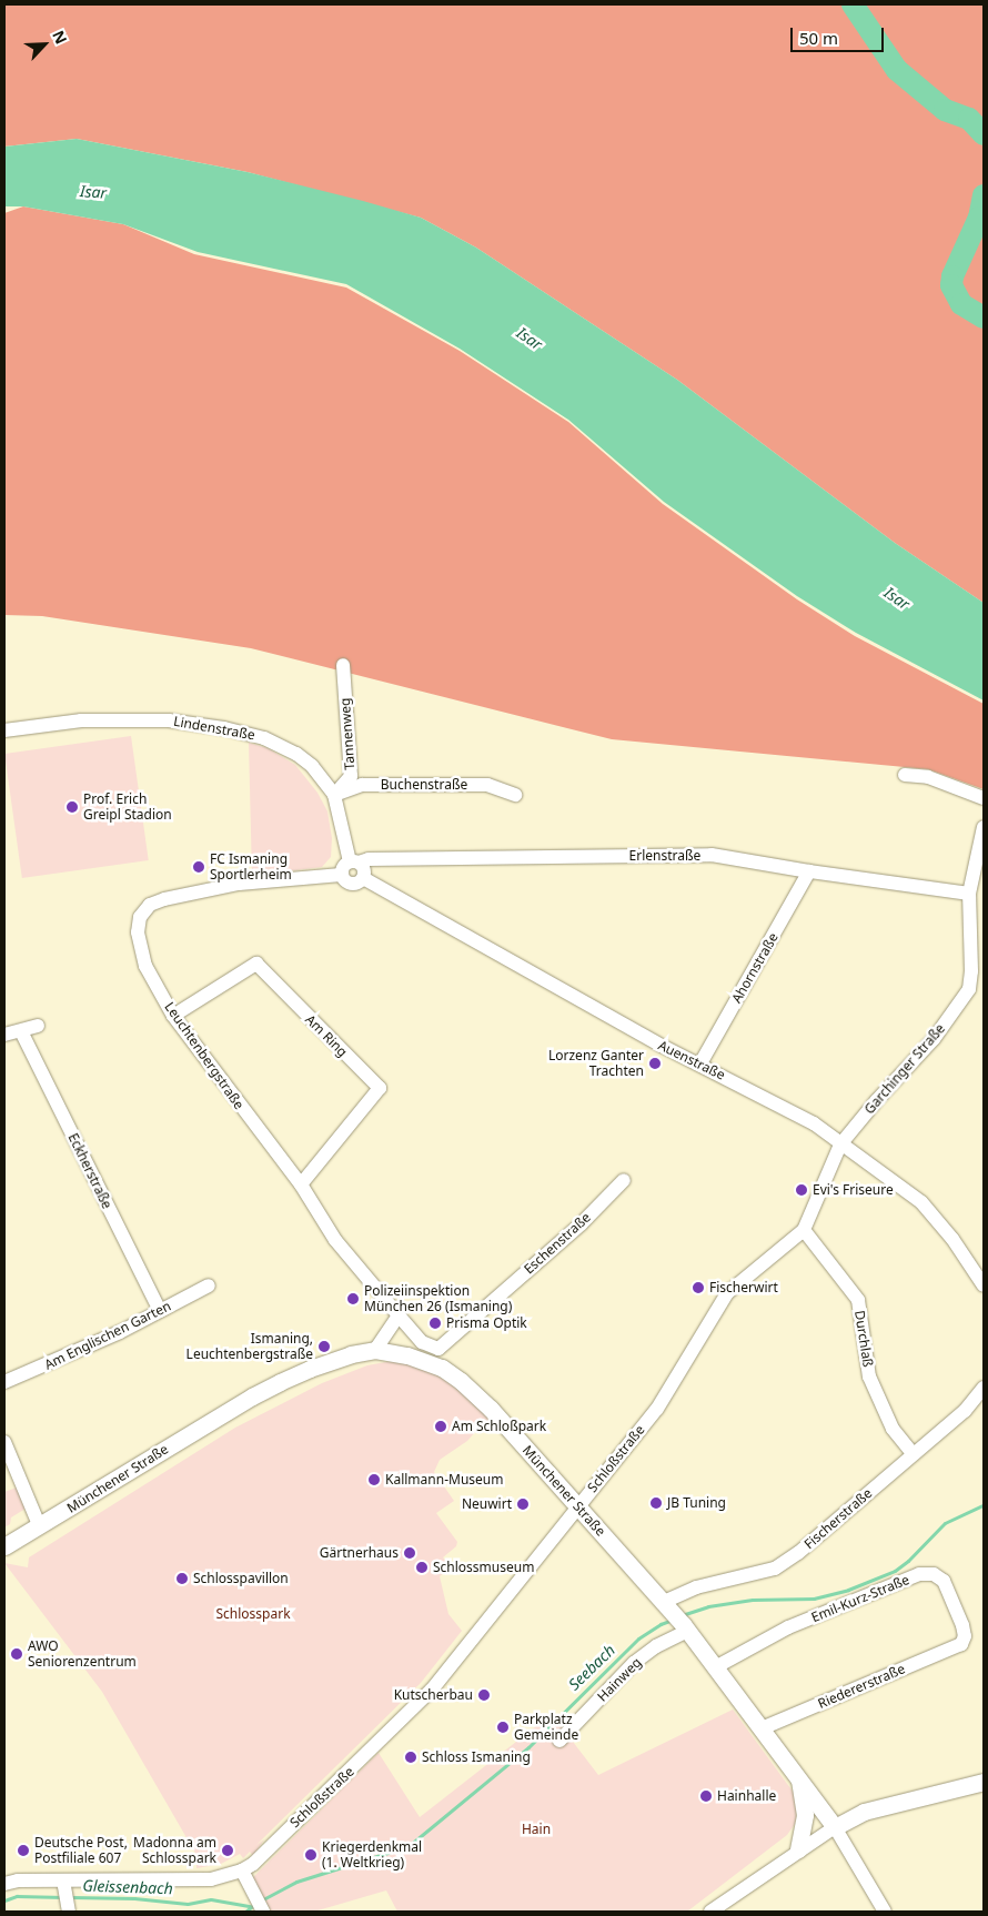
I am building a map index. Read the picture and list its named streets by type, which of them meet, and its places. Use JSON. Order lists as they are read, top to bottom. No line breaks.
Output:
{"streets":{"main road":["Münchener Straße"],"street":["Lindenstraße","Tannenweg","Buchenstraße","Erlenstraße","Ahornstraße","Am Ring","Leuchtenbergstraße","Auenstraße","Garchinger Straße","Eckherstraße","Eschenstraße","Am Englischen Garten","Durchlaß","Schloßstraße","Fischerstraße","Emil-Kurz-Straße","Hainweg","Riedererstraße"]},"crossings":[["Lindenstraße","Tannenweg"],["Lindenstraße","Buchenstraße"],["Lindenstraße","Erlenstraße"],["Lindenstraße","Leuchtenbergstraße"],["Lindenstraße","Auenstraße"],["Tannenweg","Buchenstraße"],["Erlenstraße","Ahornstraße"],["Erlenstraße","Leuchtenbergstraße"],["Erlenstraße","Auenstraße"],["Erlenstraße","Garchinger Straße"],["Ahornstraße","Auenstraße"],["Am Ring","Leuchtenbergstraße"],["Leuchtenbergstraße","Auenstraße"],["Auenstraße","Garchinger Straße"],["Auenstraße","Schloßstraße"],["Garchinger Straße","Schloßstraße"],["Eckherstraße","Am Englischen Garten"],["Durchlaß","Schloßstraße"],["Durchlaß","Fischerstraße"],["Schloßstraße","Münchener Straße"],["Münchener Straße","Fischerstraße"],["Münchener Straße","Emil-Kurz-Straße"],["Münchener Straße","Hainweg"],["Münchener Straße","Riedererstraße"],["Emil-Kurz-Straße","Riedererstraße"]],"water":["Isar","Seebach","Gleissenbach"],"parks":["Schlosspark","Hain"],"places":["Prof. Erich Greipl Stadion","FC Ismaning Sportlerheim","Lorzenz Ganter Trachten","Evi's Friseure","Fischerwirt","Polizeiinspektion München 26 (Ismaning)","Prisma Optik","Ismaning, Leuchtenbergstraße","Am Schloßpark","Kallmann-Museum","JB Tuning","Neuwirt","Gärtnerhaus","Schlossmuseum","Schlosspavillon","AWO Seniorenzentrum","Kutscherbau","Parkplatz Gemeinde","Schloss Ismaning","Hainhalle","Deutsche Post, Postfiliale 607","Madonna am Schlosspark","Kriegerdenkmal (1. Weltkrieg)"],"scale_bar":"50 m","north":"top right"}
